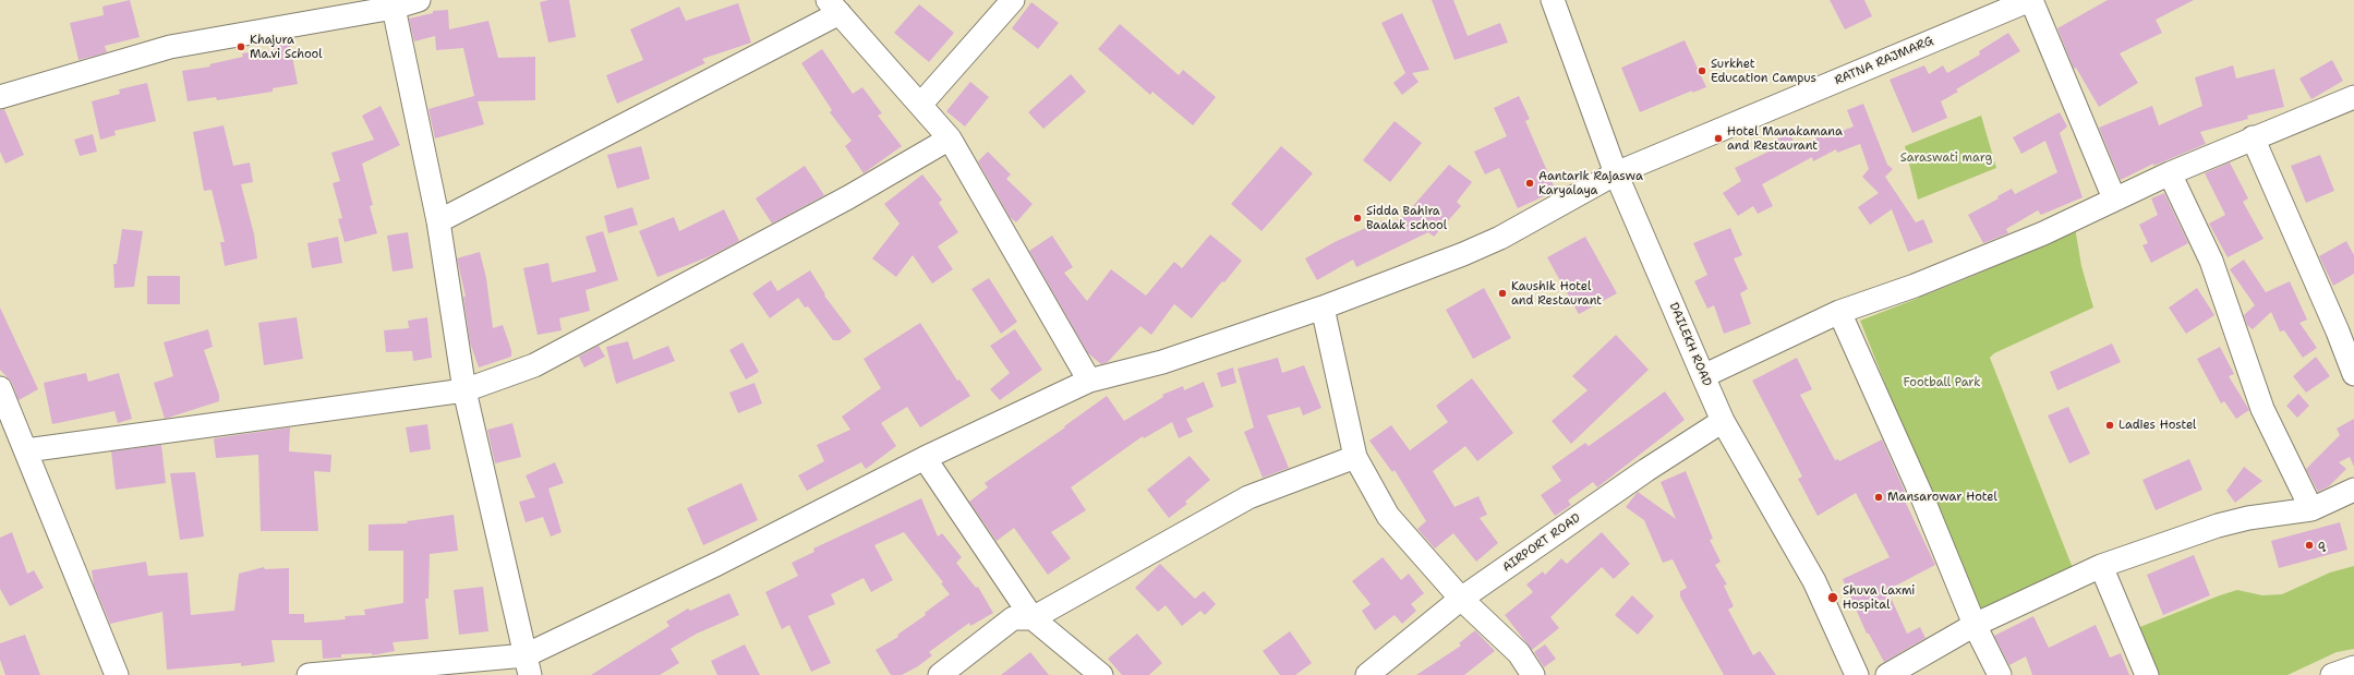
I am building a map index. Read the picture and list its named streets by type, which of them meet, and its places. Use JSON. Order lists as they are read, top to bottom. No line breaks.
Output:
{"streets":{"street":["RATNA RAJMARG","DAILEKH ROAD","AIRPORT ROAD"]},"crossings":[["RATNA RAJMARG","DAILEKH ROAD"],["DAILEKH ROAD","AIRPORT ROAD"]],"parks":["Saraswati marg","Football Park"],"places":["Khajura Ma.vi School","Surkhet Education Campus","Hotel Manakamana and Restaurant","Aantarik Rajaswa Karyalaya","Sidda Bahira Baalak school","Kaushik Hotel and Restaurant","Ladies Hostel","Mansarowar Hotel","q","Shuva Laxmi Hospital"]}
